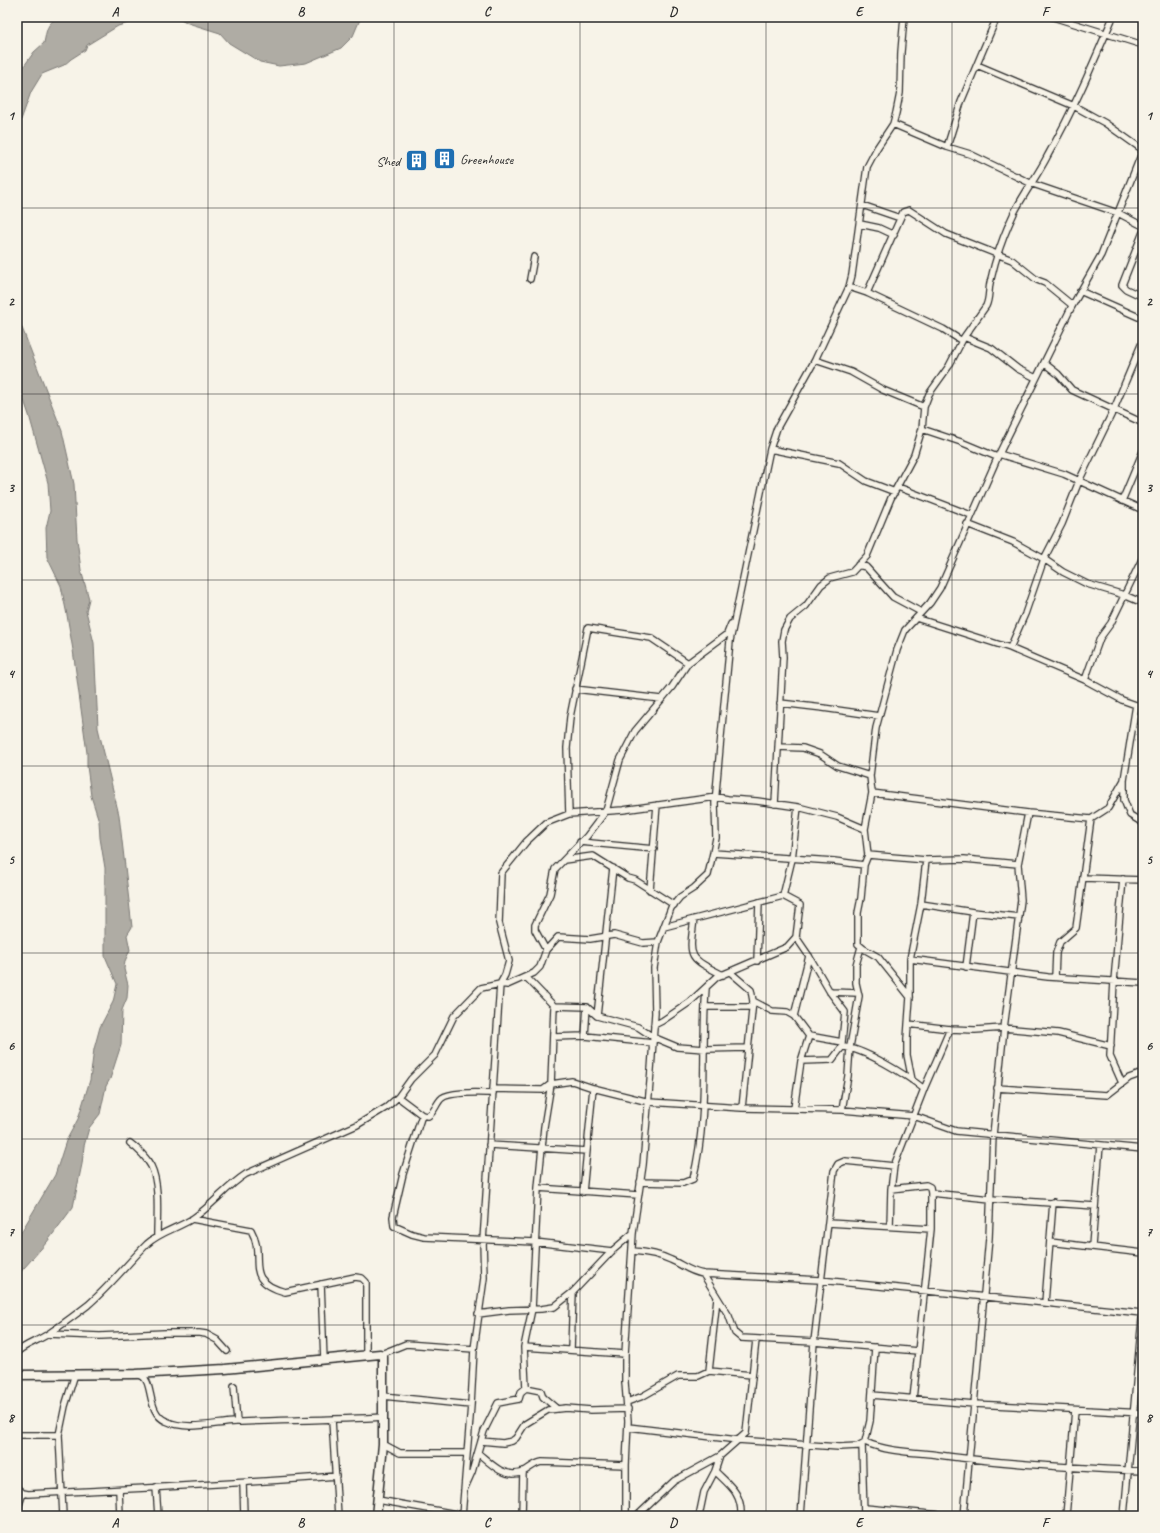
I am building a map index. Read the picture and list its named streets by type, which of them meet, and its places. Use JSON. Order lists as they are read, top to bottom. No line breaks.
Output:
{"places":{"building":["Greenhouse","Shed"]},"grid":{"columns":["A","B","C","D","E","F"],"rows":["1","2","3","4","5","6","7","8"]}}
